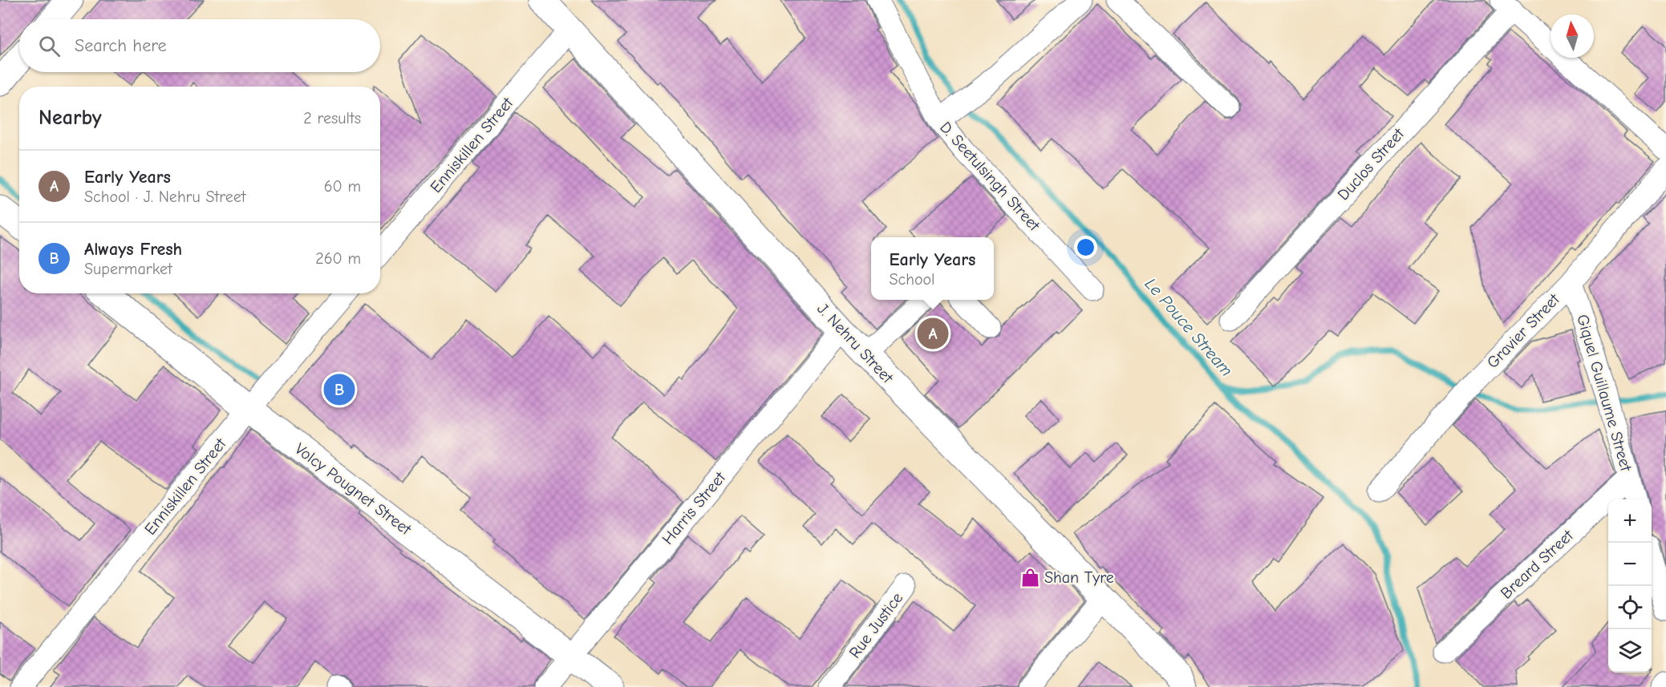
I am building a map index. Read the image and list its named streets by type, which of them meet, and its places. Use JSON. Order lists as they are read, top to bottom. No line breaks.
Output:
{"streets":{"main road":["J. Nehru Street","Volcy Pougnet Street"],"street":["Enniskillen Street","Duclos Street","D. Seetulsingh Street","Gravier Street","Giquel Guillaume Street","Harris Street","Breard Street","Rue Justice"]},"crossings":[["Enniskillen Street","J. Nehru Street"],["Enniskillen Street","Volcy Pougnet Street"],["Gravier Street","Giquel Guillaume Street"],["J. Nehru Street","Harris Street"],["Giquel Guillaume Street","Breard Street"],["Volcy Pougnet Street","Harris Street"]],"water":["Le Pouce Stream"],"places":{"shop":["Shan Tyre"]},"north":"top","page":{"search":"Search here","heading":["Nearby","2 results"],"list":[{"mark":"A","name":"Early Years","note":"School · J. Nehru Street","value":"60 m"},{"mark":"B","name":"Always Fresh","note":"Supermarket","value":"260 m"}],"popup":["Early Years","School"],"pins":["A","B"],"map_buttons":["+","−"]}}
